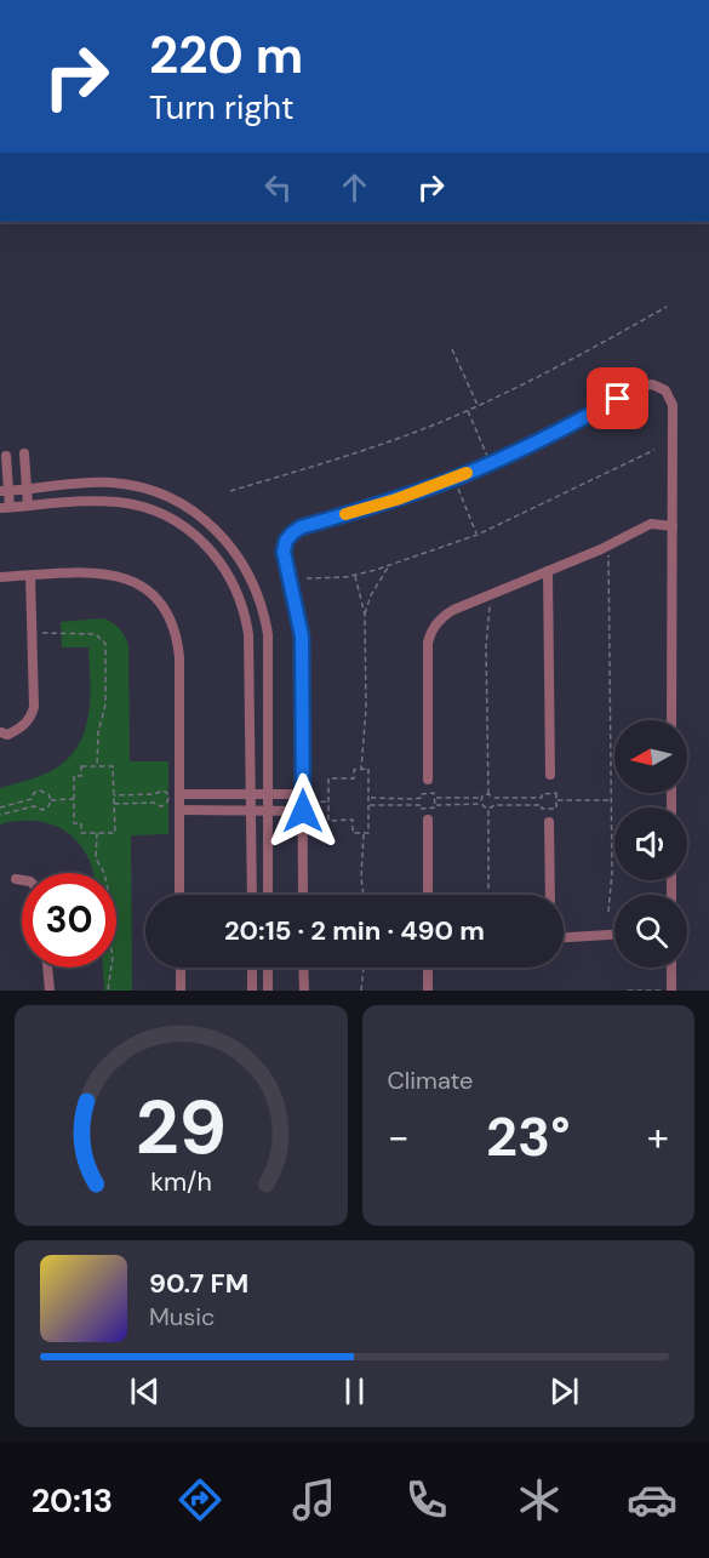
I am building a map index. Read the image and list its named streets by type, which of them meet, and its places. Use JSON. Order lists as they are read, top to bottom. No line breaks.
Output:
{"north":"left","page":{"turn":["220 m","Turn right"],"limit":"30","trip":"20:15 · 2 min · 490 m","tile":"Climate","heat":["−","23°","+"],"song":["90.7 FM","Music"],"tabs":"20:13","gauge":["29","km/h"]}}
